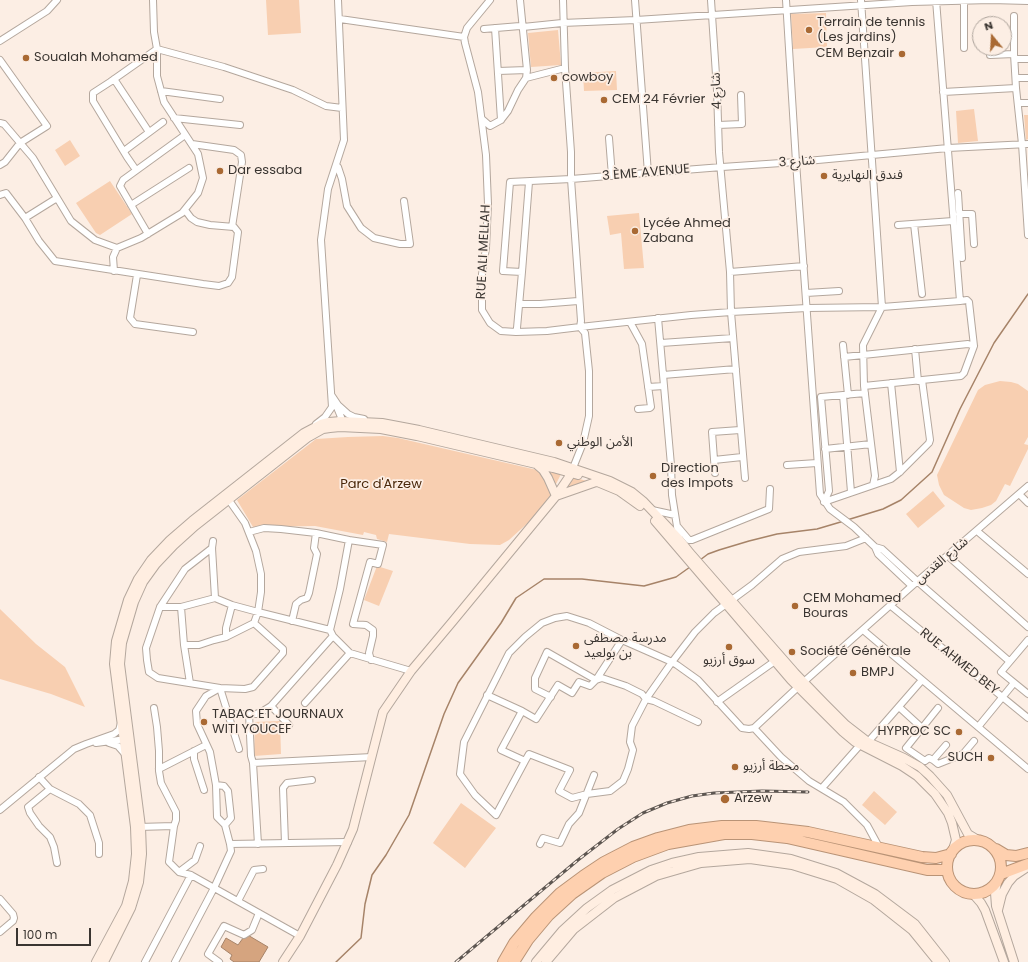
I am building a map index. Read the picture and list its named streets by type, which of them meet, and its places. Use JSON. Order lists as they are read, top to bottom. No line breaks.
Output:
{"streets":{"street":["شارع 4","شارع 3","3 ÈME AVENUE","RUE ALI MELLAH","شارع القدس","RUE AHMED BEY"]},"crossings":[["شارع 4","شارع 3"],["شارع 4","3 ÈME AVENUE"],["شارع 4","RUE ALI MELLAH"],["شارع 3","3 ÈME AVENUE"],["شارع القدس","RUE AHMED BEY"]],"parks":["Parc d'Arzew"],"places":["Terrain de tennis (Les jardins)","CEM Benzair","Soualah Mohamed","cowboy","CEM 24 Février","Dar essaba","فندق النهايرية","Lycée Ahmed Zabana","الأمن الوطني","Direction des Impots","CEM Mohamed Bouras","مدرسة مصطفى بن بولعيد","سوق أرزيو","Société Générale","BMPJ","TABAC ET JOURNAUX WITI YOUCEF","HYPROC SC","SUCH","محطة أرزيو","Arzew"],"scale_bar":"100 m","north":"top"}
